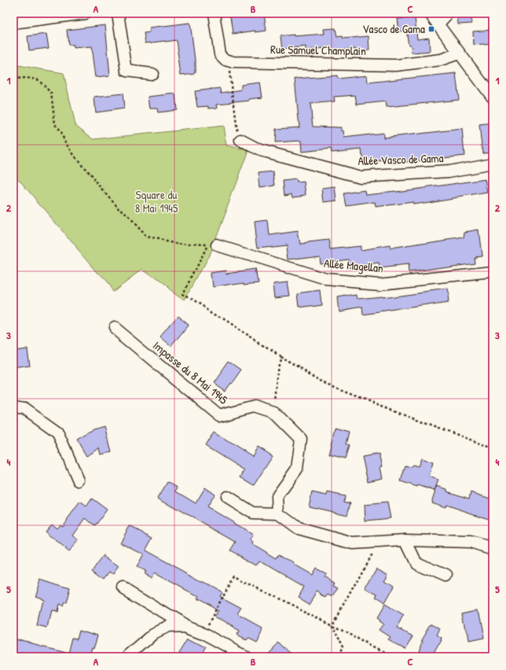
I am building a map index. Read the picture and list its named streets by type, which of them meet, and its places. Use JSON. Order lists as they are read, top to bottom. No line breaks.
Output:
{"streets":{"street":["Rue Samuel Champlain","Allée Vasco de Gama","Allée Magellan","Impasse du 8 Mai 1945"]},"parks":["Square du 8 Mai 1945"],"places":{"transit":["Vasco de Gama"]},"grid":{"columns":["A","B","C"],"rows":["1","2","3","4","5"]}}
